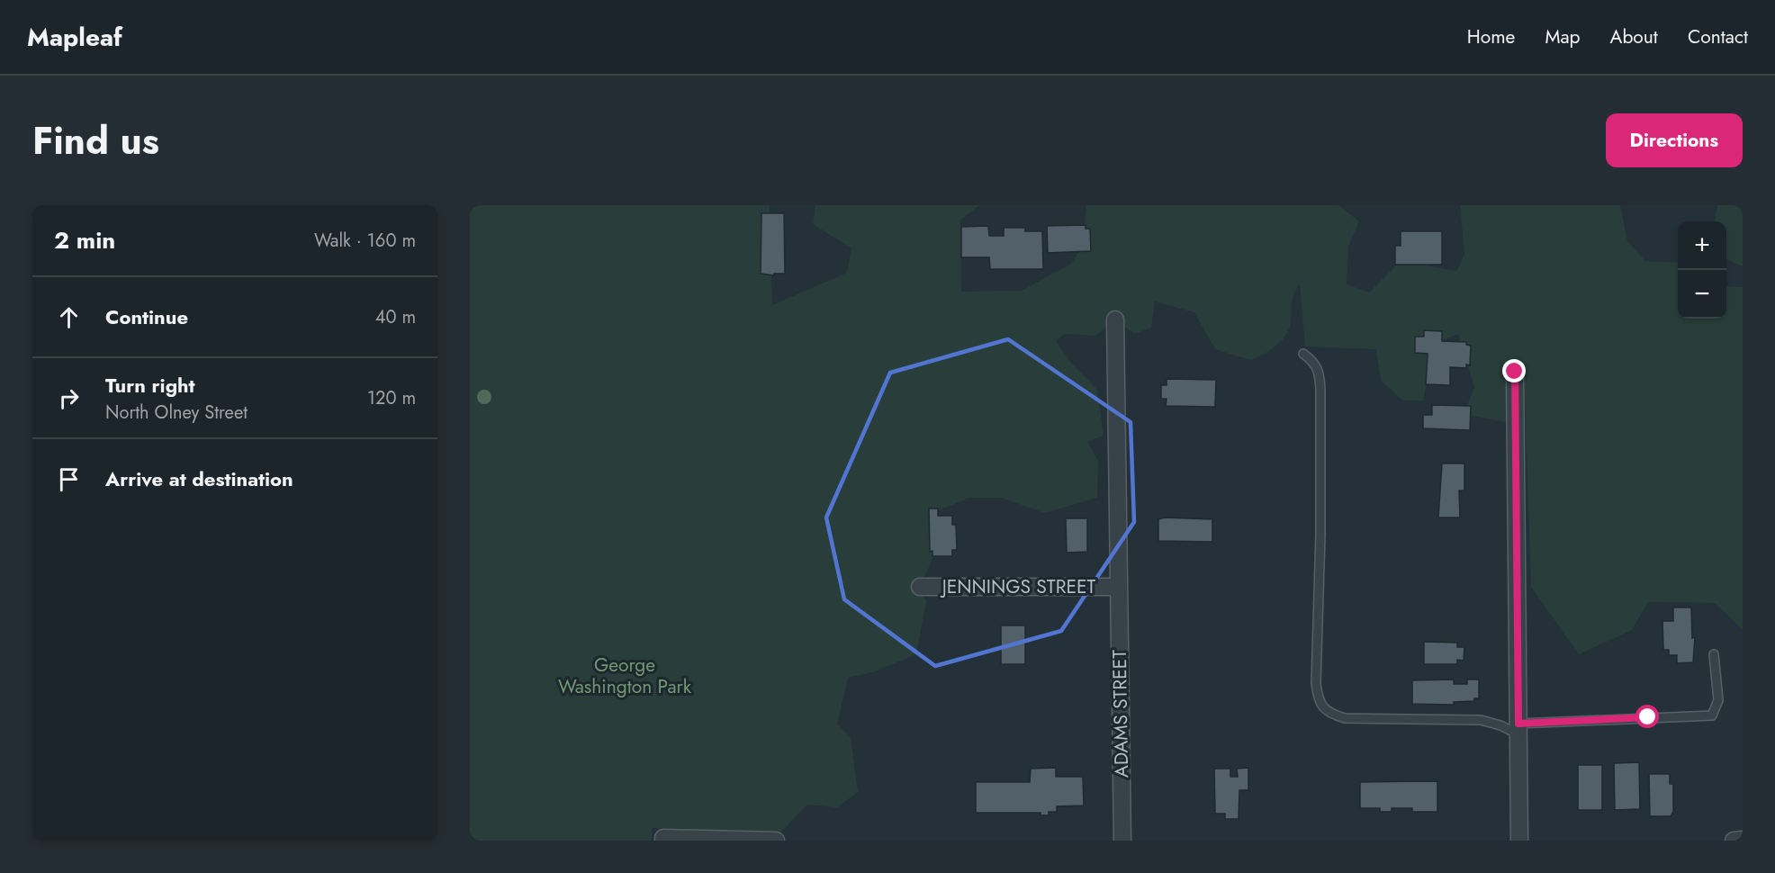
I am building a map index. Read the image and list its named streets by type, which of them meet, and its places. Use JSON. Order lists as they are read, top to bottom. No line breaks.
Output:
{"streets":{"street":["JENNINGS STREET","ADAMS STREET"]},"crossings":[["JENNINGS STREET","ADAMS STREET"]],"parks":["George Washington Park"],"page":{"header":"Mapleaf","nav":["Home","Map","About","Contact"],"title":"Find us","buttons":"Directions","heading":["2 min","Walk · 160 m"],"map_buttons":["+","−"],"list":[["Continue","40 m"],["Turn right","North Olney Street","120 m"],"Arrive at destination"]}}
